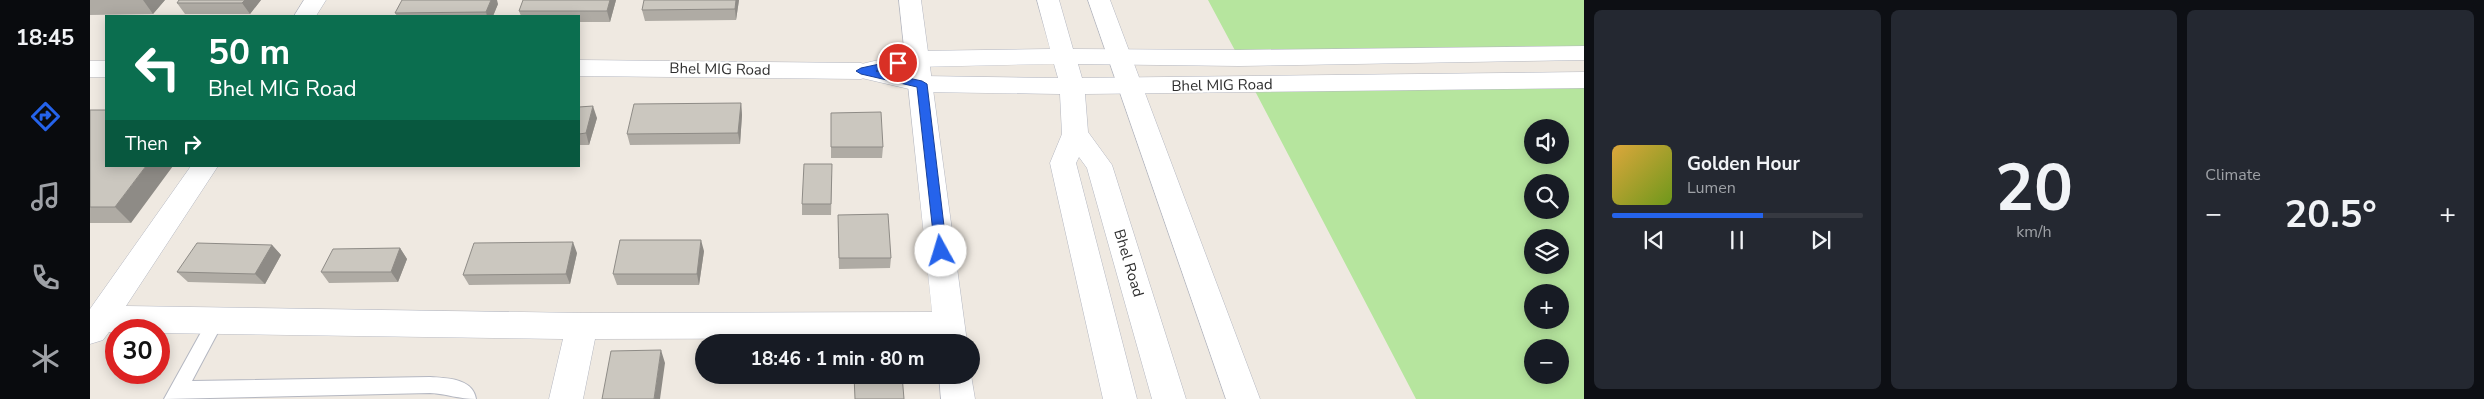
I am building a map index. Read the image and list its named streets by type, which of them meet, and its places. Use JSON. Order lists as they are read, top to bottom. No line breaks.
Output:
{"streets":{"street":["Bhel MIG Road","Bhel Road"]},"page":{"tabs":"18:45","tile":[["20","km/h"],"Climate"],"turn":["50 m","Bhel MIG Road"],"map_buttons":["+","−"],"then":"Then","song":["Golden Hour","Lumen"],"heat":["−","20.5°","+"],"limit":"30","trip":"18:46 · 1 min · 80 m"}}
